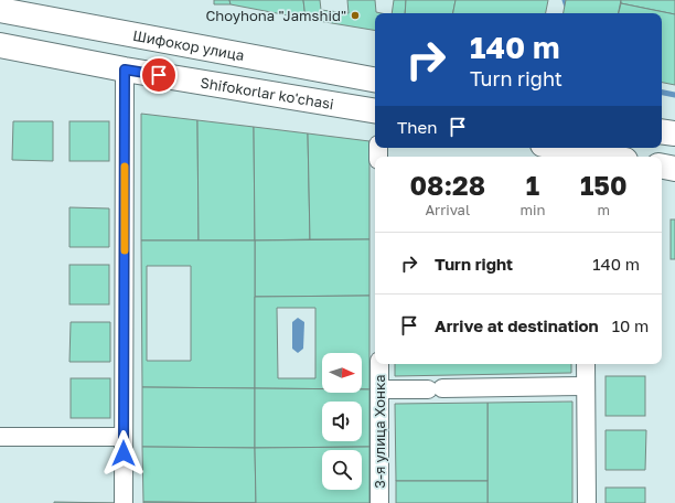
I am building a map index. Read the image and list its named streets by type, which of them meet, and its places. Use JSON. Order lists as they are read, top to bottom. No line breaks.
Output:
{"streets":{"main road":["Шифокор улица","Shifokorlar ko'chasi"],"street":["3-я улица Хонка"]},"places":["Choyhona \"Jamshid\""],"north":"right","page":{"turn":["140 m","Turn right"],"then":"Then","eta":["08:28","Arrival","1","min","150","m"],"list":[{"name":"Turn right","value":"140 m"},{"name":"Arrive at destination","value":"10 m"}]}}
